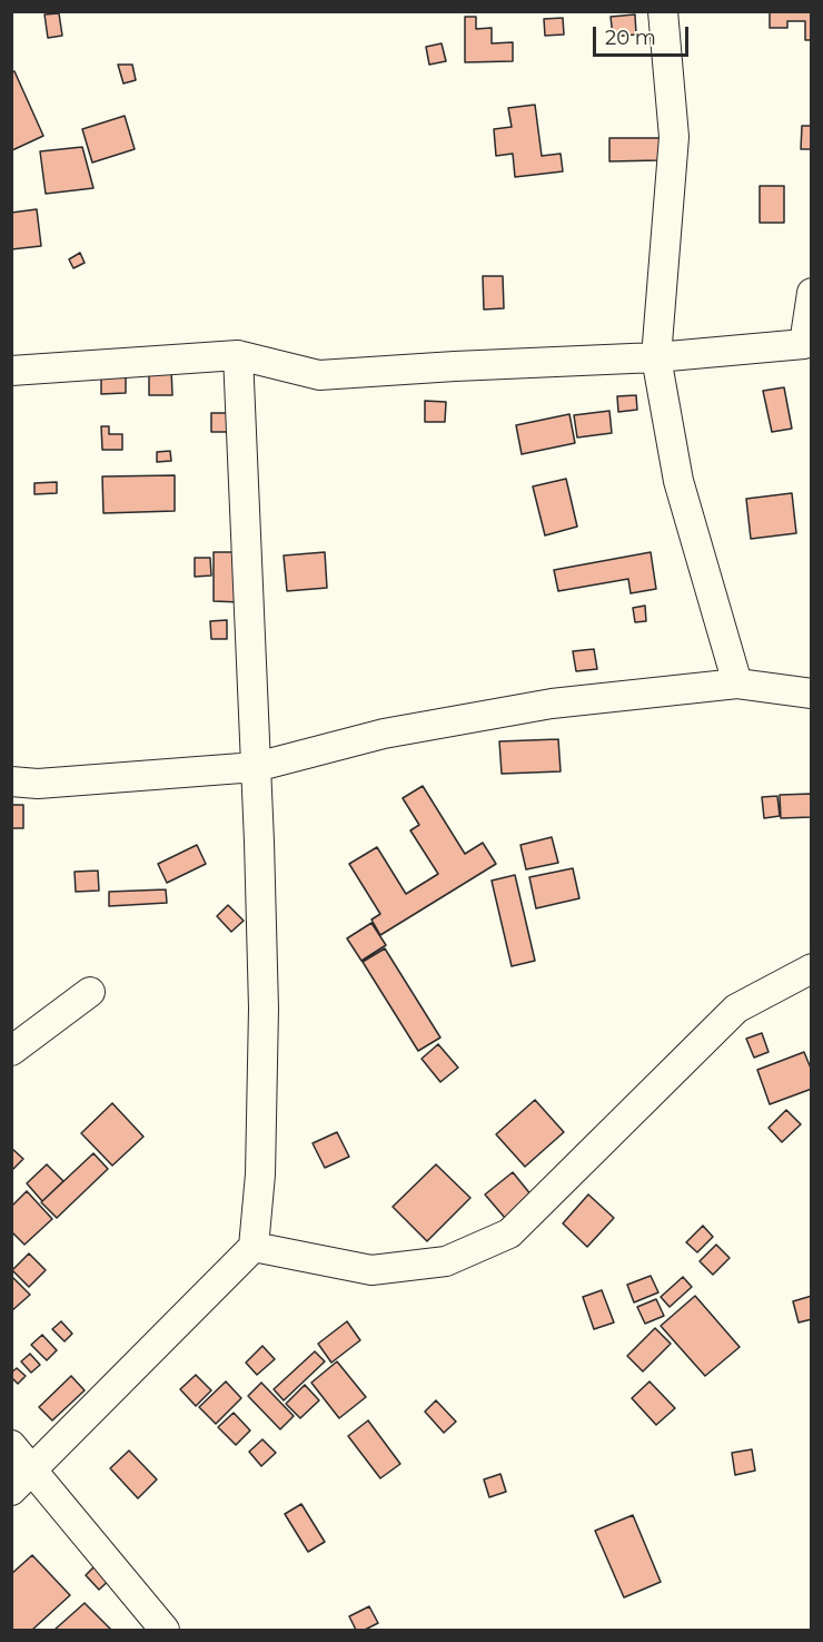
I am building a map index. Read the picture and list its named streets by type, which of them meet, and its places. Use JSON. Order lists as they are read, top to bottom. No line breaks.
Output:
{"scale_bar":"20 m"}
